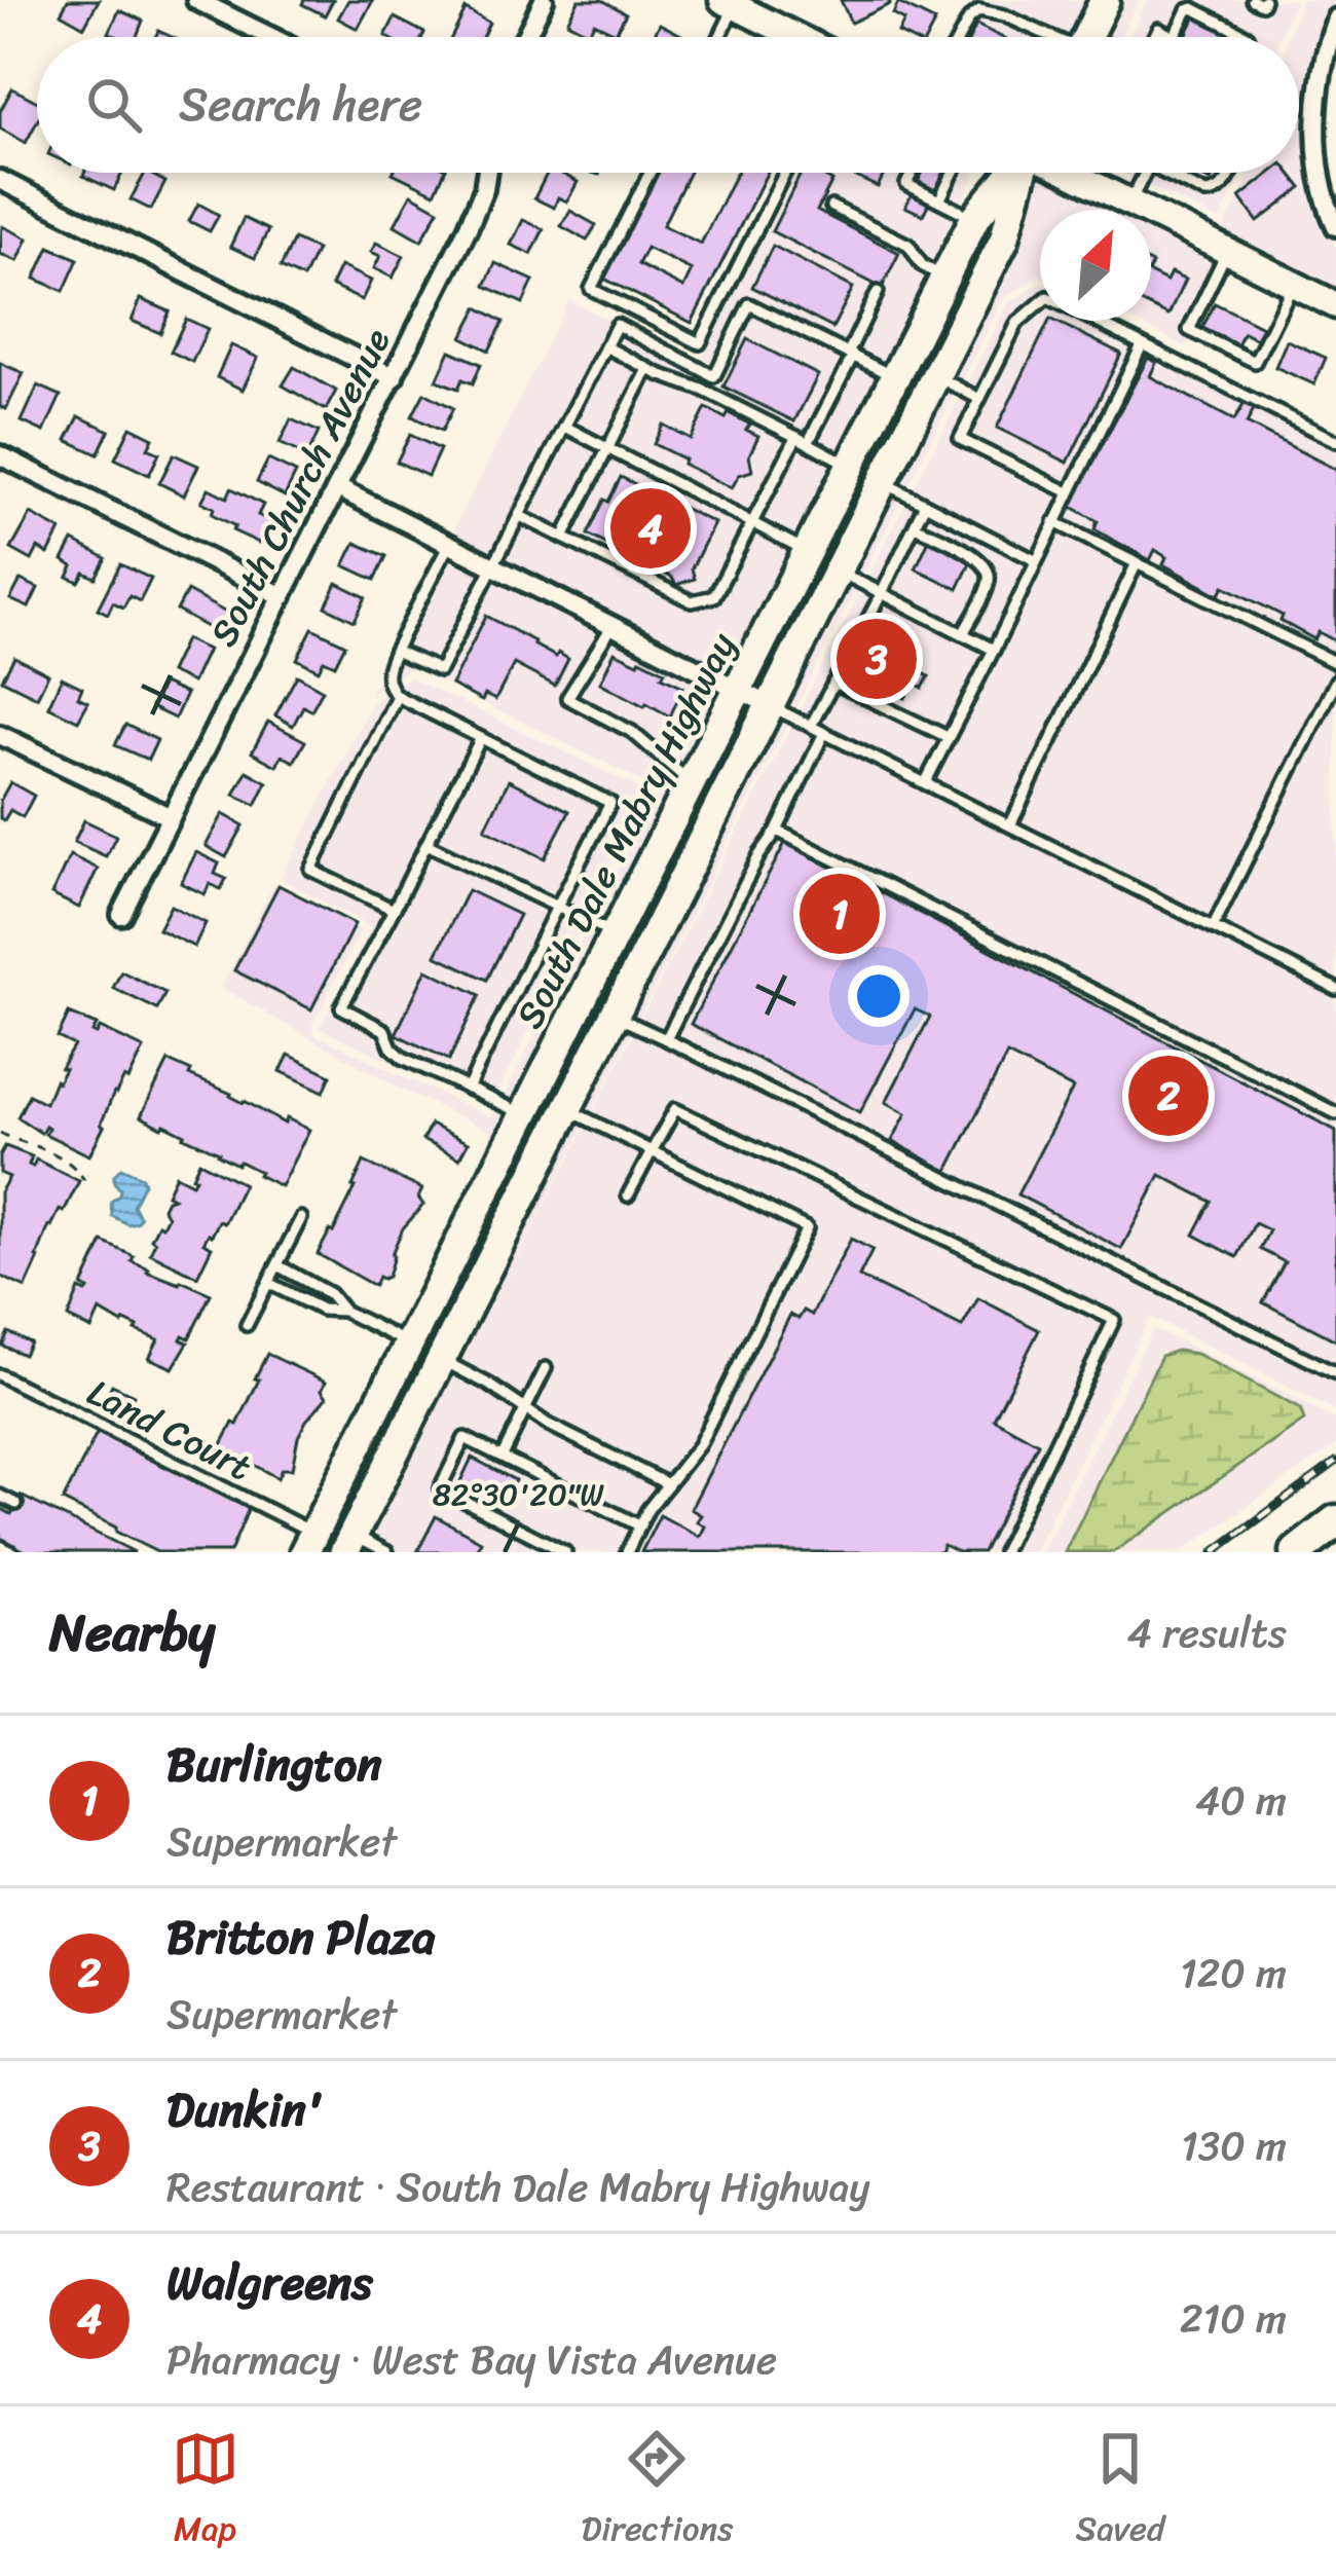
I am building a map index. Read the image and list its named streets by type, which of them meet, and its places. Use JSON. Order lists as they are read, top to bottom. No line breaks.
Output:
{"streets":{"main road":["South Dale Mabry Highway"],"street":["South Church Avenue"],"lane":["Land Court"]},"crossings":[["South Dale Mabry Highway","Land Court"]],"north":"top right","page":{"search":"Search here","pins":["4","3","1","2"],"heading":["Nearby","4 results"],"list":[{"mark":"1","name":"Burlington","note":"Supermarket","value":"40 m"},{"mark":"2","name":"Britton Plaza","note":"Supermarket","value":"120 m"},{"mark":"3","name":"Dunkin'","note":"Restaurant · South Dale Mabry Highway","value":"130 m"},{"mark":"4","name":"Walgreens","note":"Pharmacy · West Bay Vista Avenue","value":"210 m"}],"nav":["Map","Directions","Saved"]},"coordinates":["82°30'20\"W"]}
